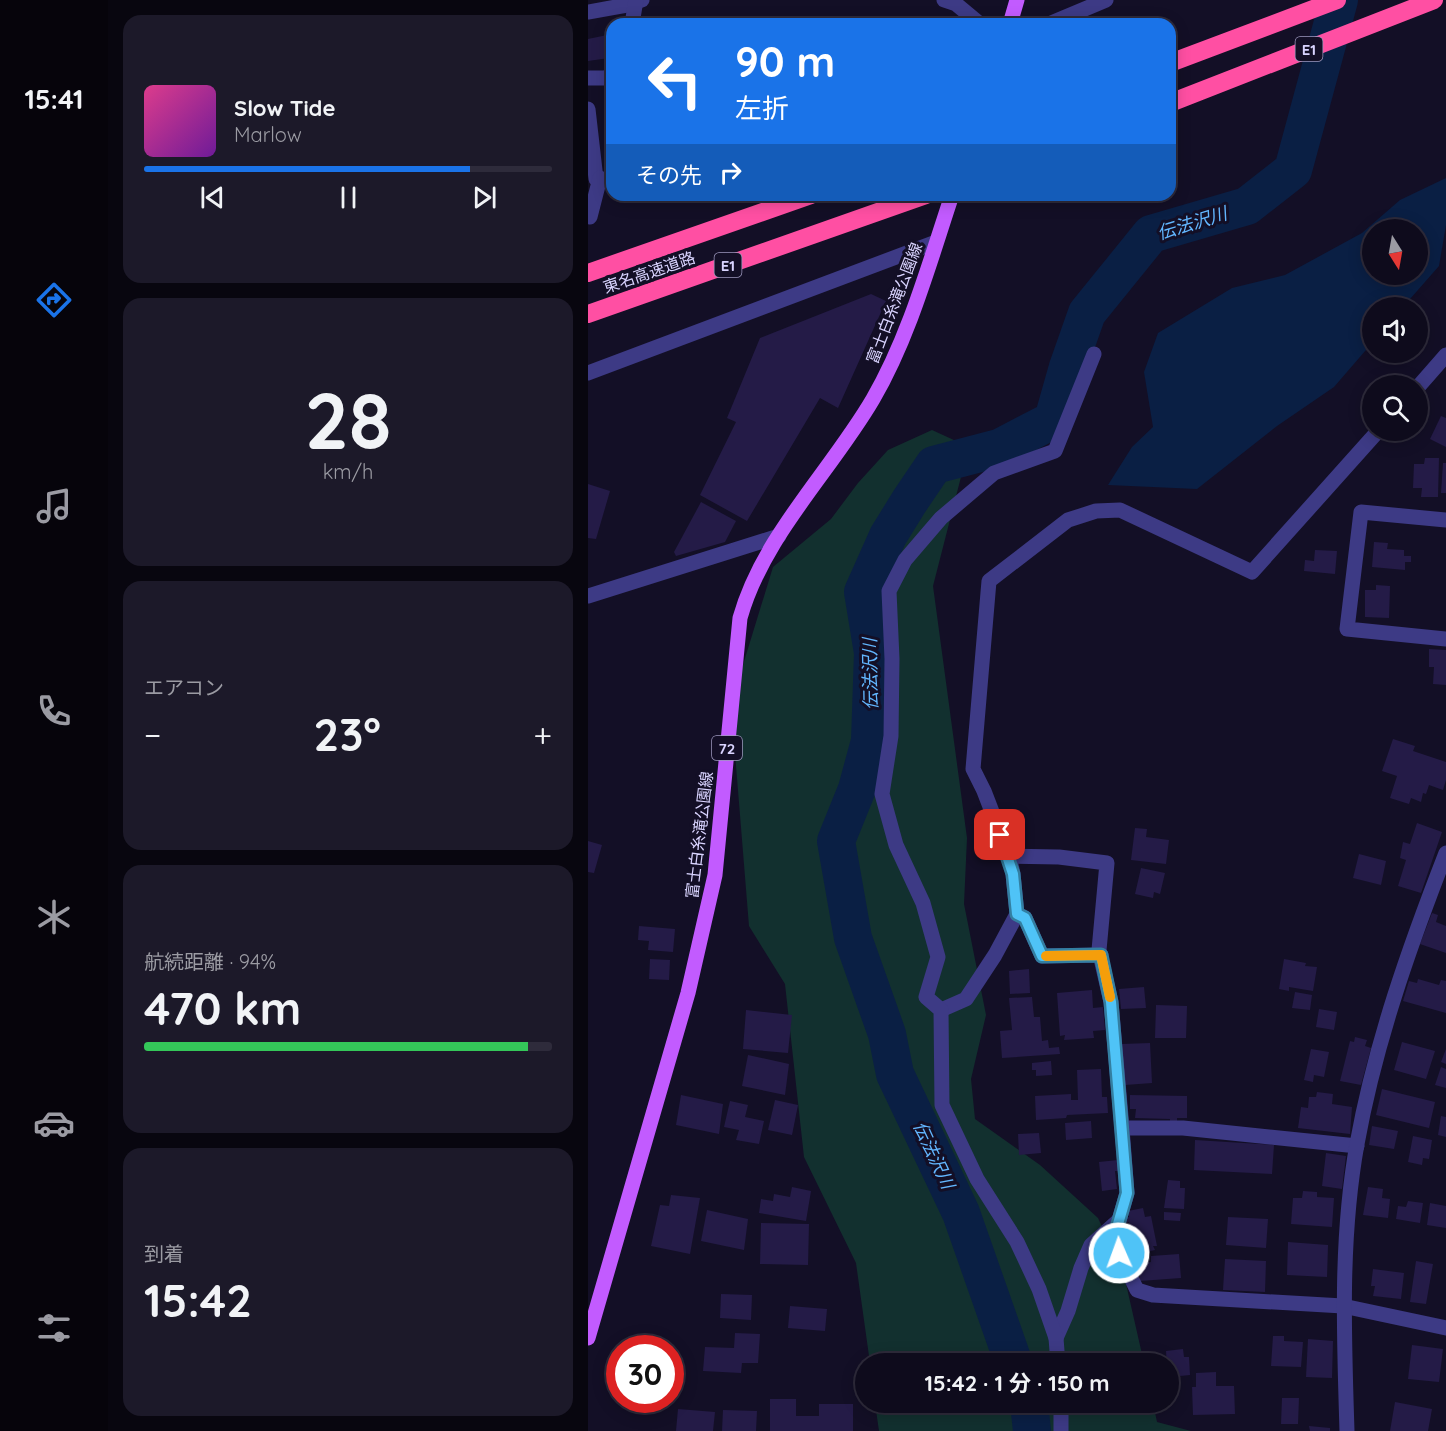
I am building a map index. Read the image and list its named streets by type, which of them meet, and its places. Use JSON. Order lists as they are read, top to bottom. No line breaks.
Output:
{"streets":{"highway":["E1","東名高速道路"],"main road":["富士白糸滝公園線","72"]},"water":["伝法沢川"],"north":"bottom","page":{"tabs":"15:41","turn":["90 m","左折"],"song":["Slow Tide","Marlow"],"then":"その先","tile":[["28","km/h"],"エアコン",["航続距離 · 94%","470 km"],["到着","15:42"]],"heat":["−","23°","+"],"limit":"30","trip":"15:42 · 1 分 · 150 m"}}
